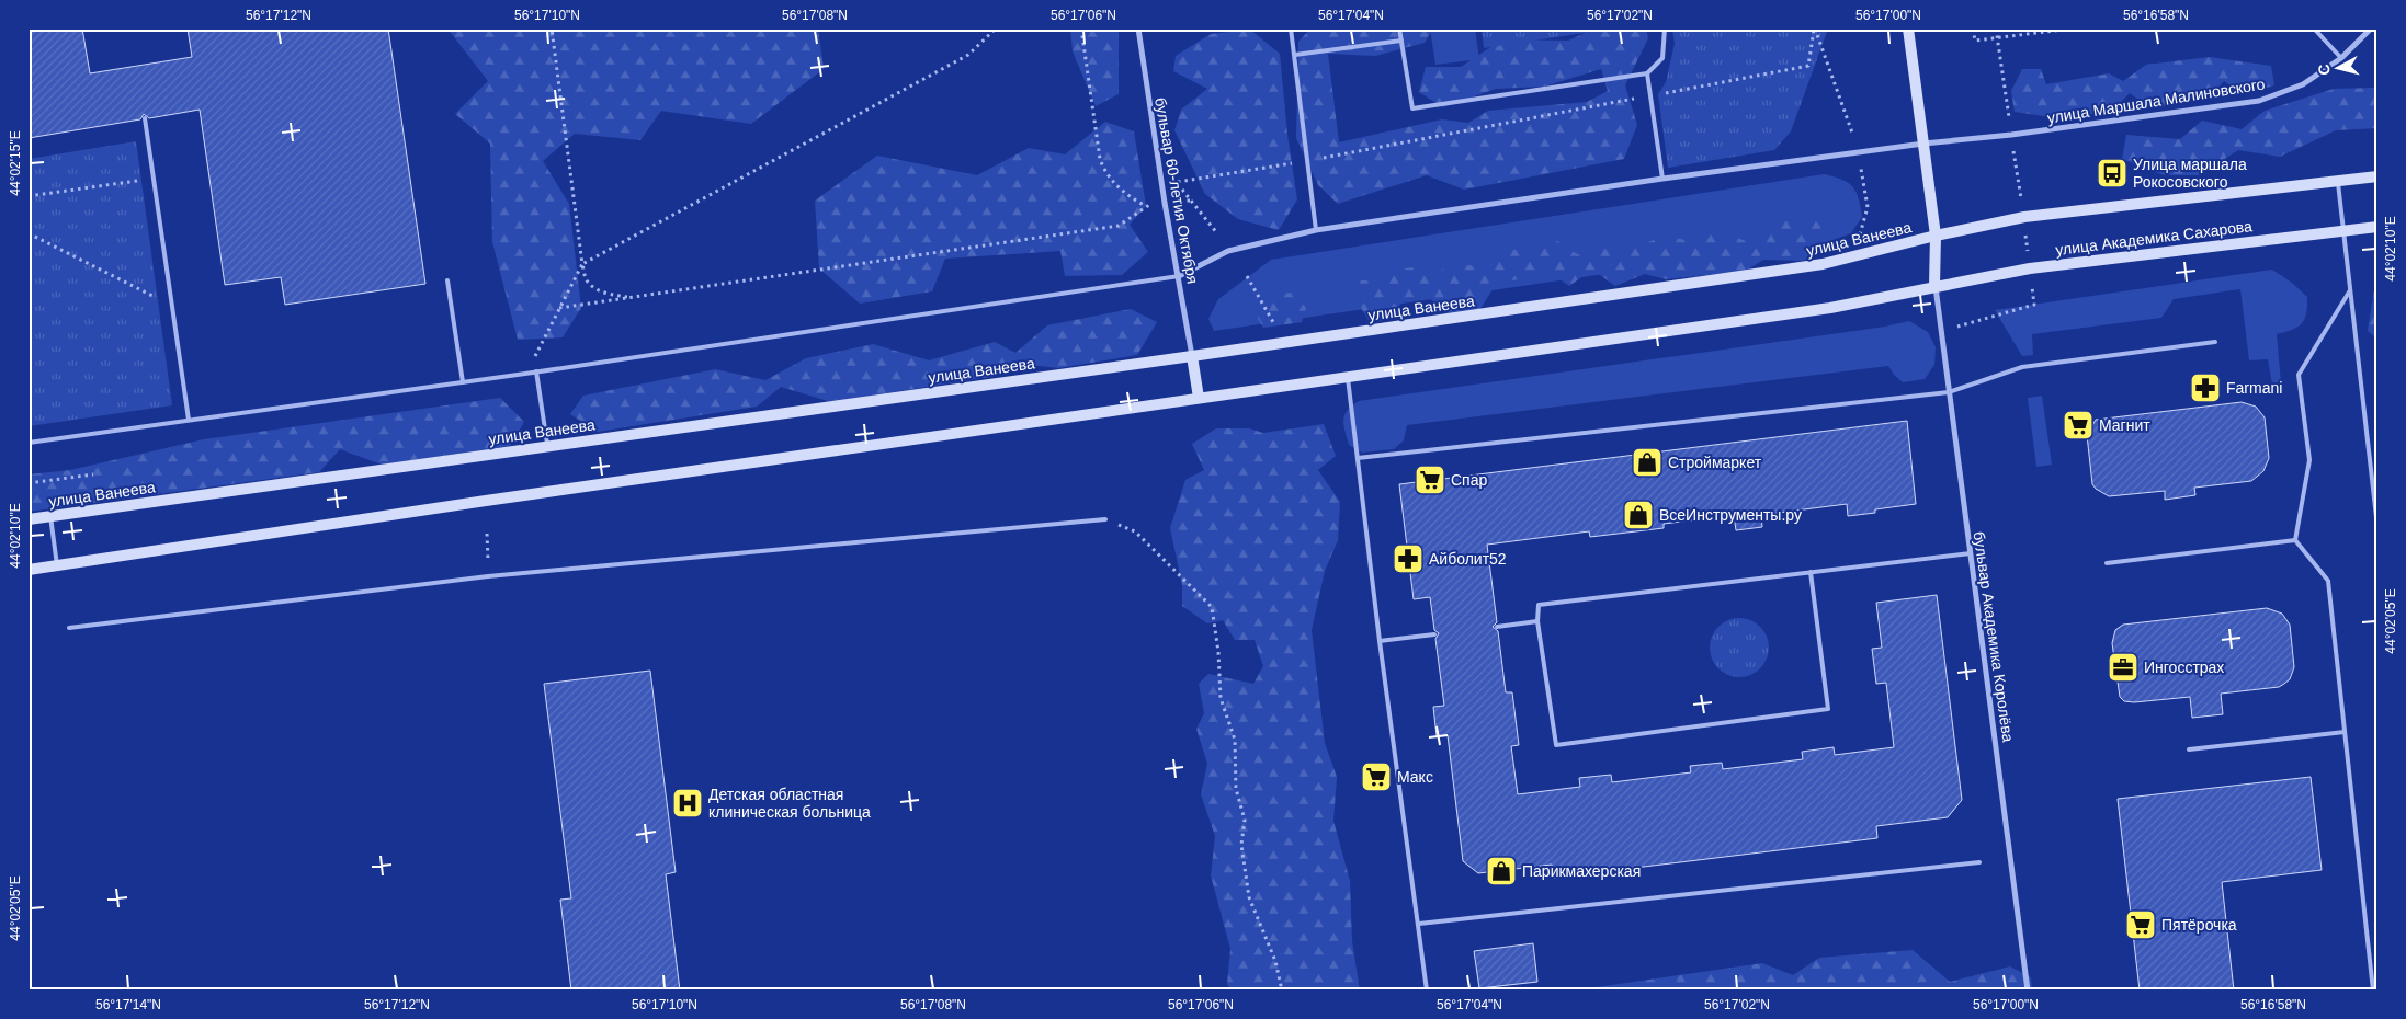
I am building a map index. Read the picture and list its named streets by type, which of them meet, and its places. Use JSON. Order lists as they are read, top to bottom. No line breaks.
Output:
{"streets":{"main road":["улица Академика Сахарова","улица Ванеева"],"street":["улица Маршала Малиновского","бульвар 60-летия Октября","бульвар Академика Королёва"]},"crossings":[["улица Маршала Малиновского","бульвар 60-летия Октября"],["бульвар 60-летия Октября","улица Ванеева"],["улица Академика Сахарова","бульвар Академика Королёва"]],"places":{"bus stop":["Улица маршала Рокосовского"],"pharmacy":["Farmani","Айболит52"],"supermarket":["Магнит","Спар","Макс","Пятёрочка"],"shop":["Строймаркет","ВсеИнструменты.ру","Парикмахерская"],"office":["Ингосстрах"],"hospital":["Детская областная клиническая больница"]},"north":"left","coordinates":["56°17'12\"N","56°17'10\"N","56°17'08\"N","56°17'06\"N","56°17'04\"N","56°17'02\"N","56°17'00\"N","56°16'58\"N","44°02'15\"E","44°02'10\"E","44°02'05\"E","56°17'14\"N"]}
